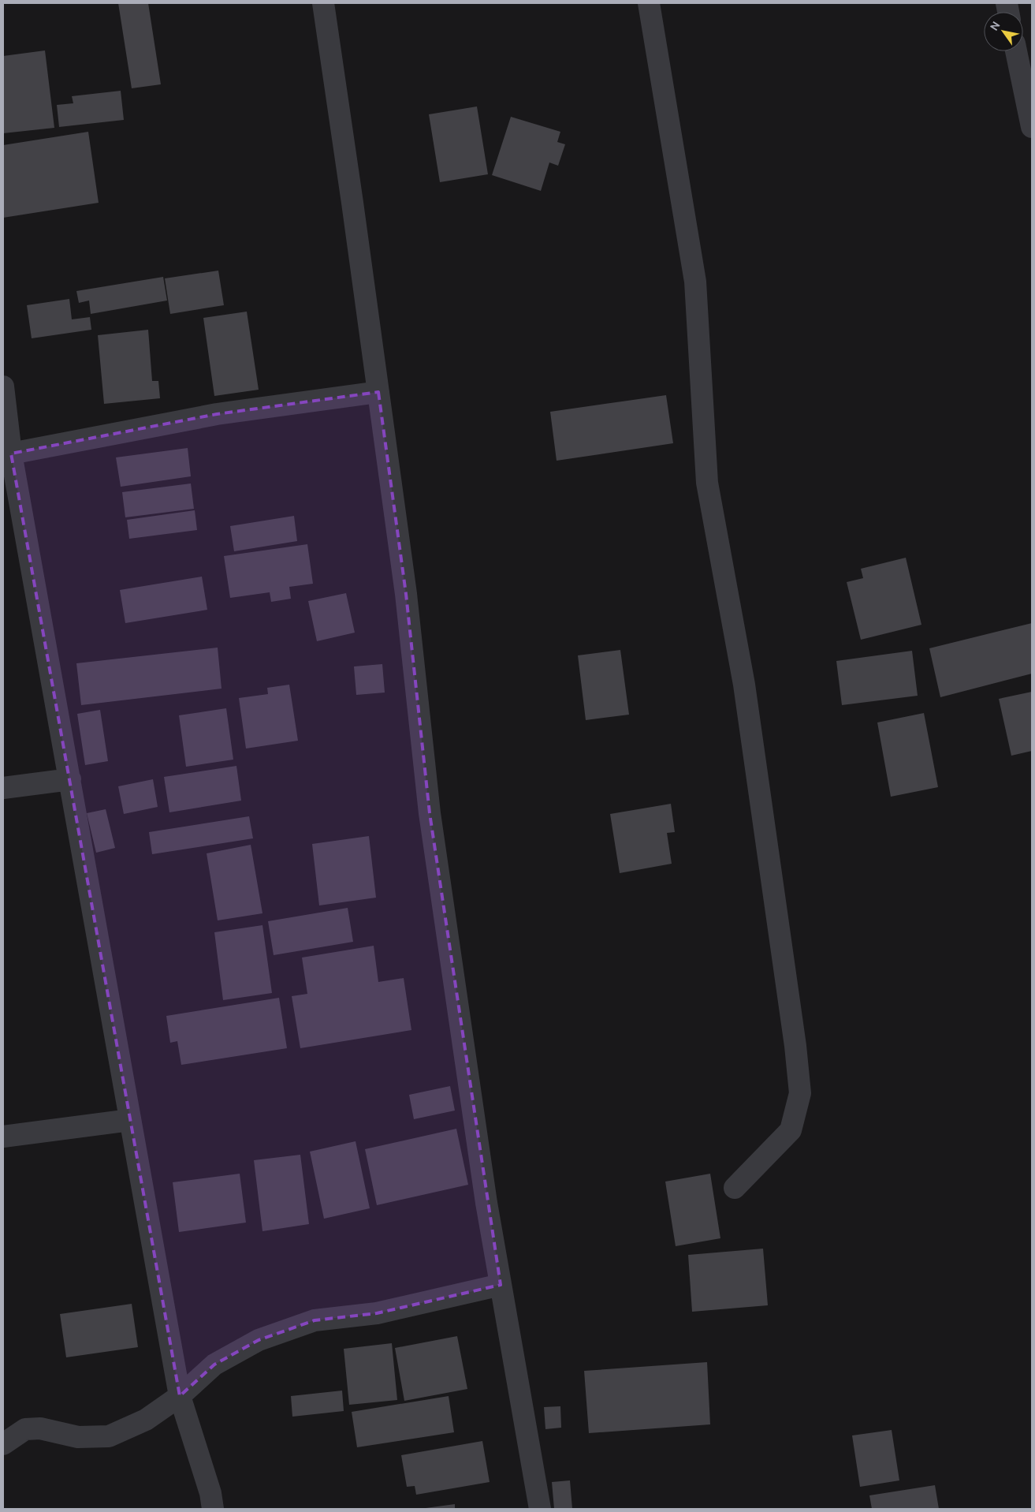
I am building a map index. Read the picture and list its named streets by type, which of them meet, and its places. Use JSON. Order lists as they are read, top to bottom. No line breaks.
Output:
{"north":"top left"}
